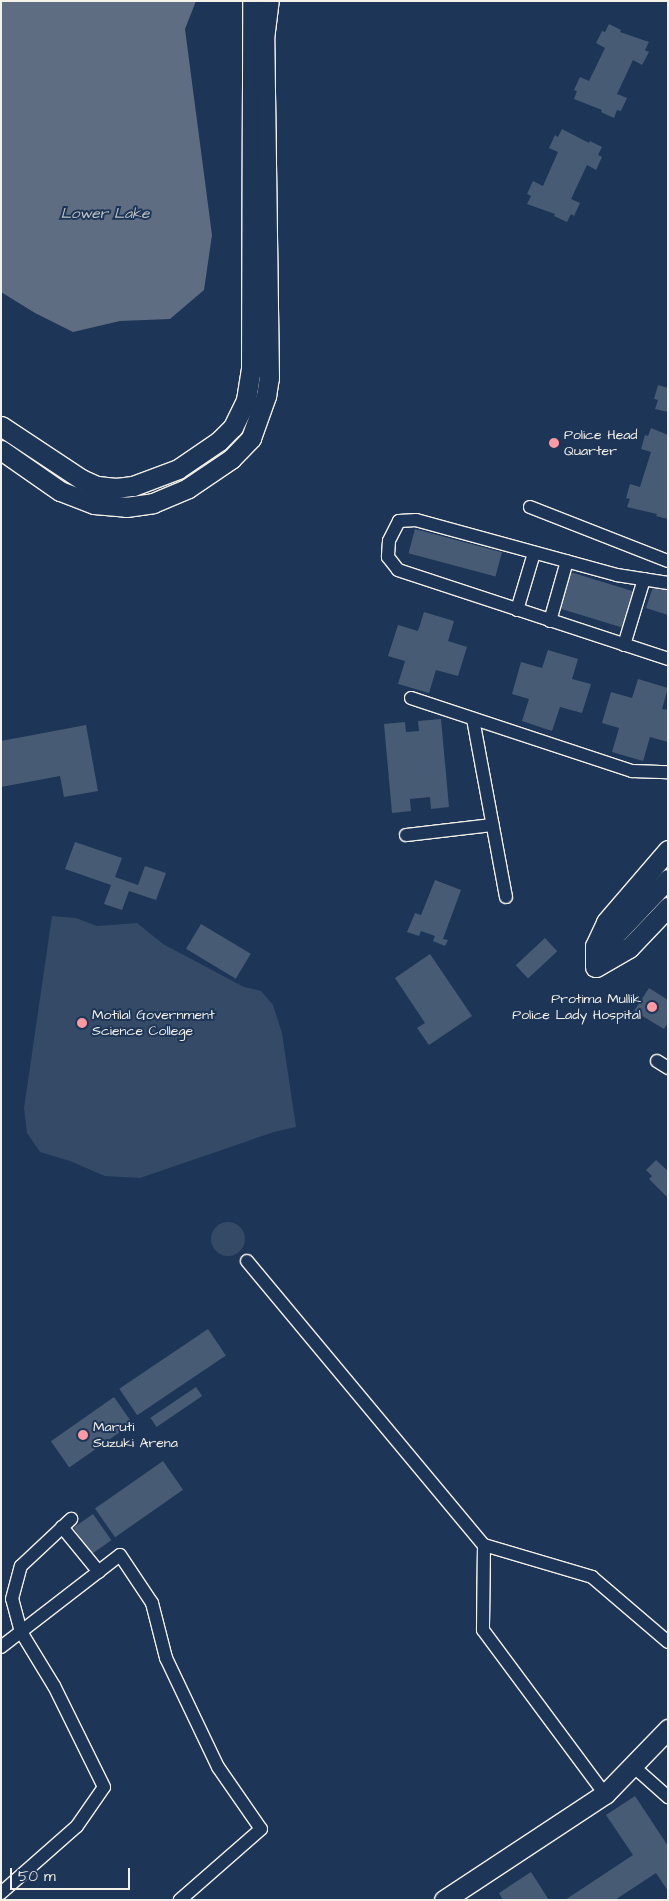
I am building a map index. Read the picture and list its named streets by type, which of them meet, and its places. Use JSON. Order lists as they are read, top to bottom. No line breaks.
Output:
{"water":["Lower Lake"],"places":["Police Head Quarter","Protima Mullik Police Lady Hospital","Motilal Government Science College","Maruti Suzuki Arena"],"scale_bar":"50 m"}
